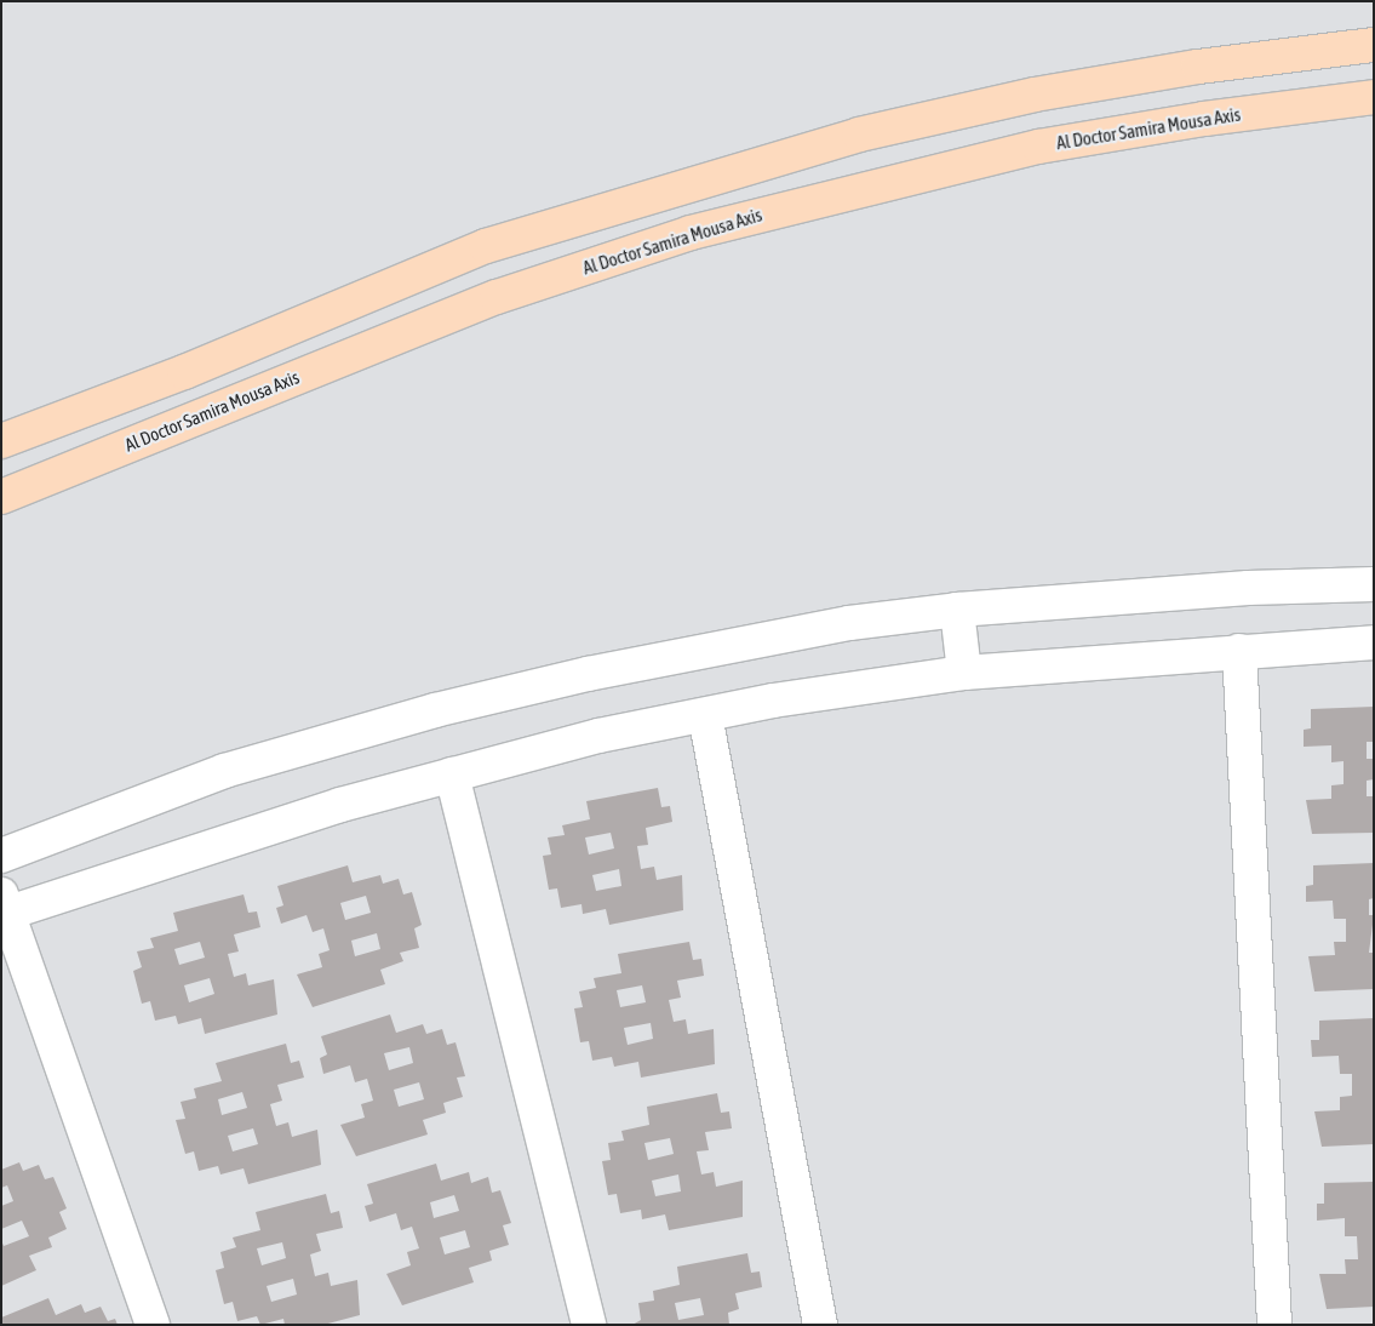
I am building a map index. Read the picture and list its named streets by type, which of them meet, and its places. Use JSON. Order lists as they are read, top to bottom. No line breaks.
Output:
{"streets":{"main road":["Al Doctor Samira Mousa Axis"]}}
